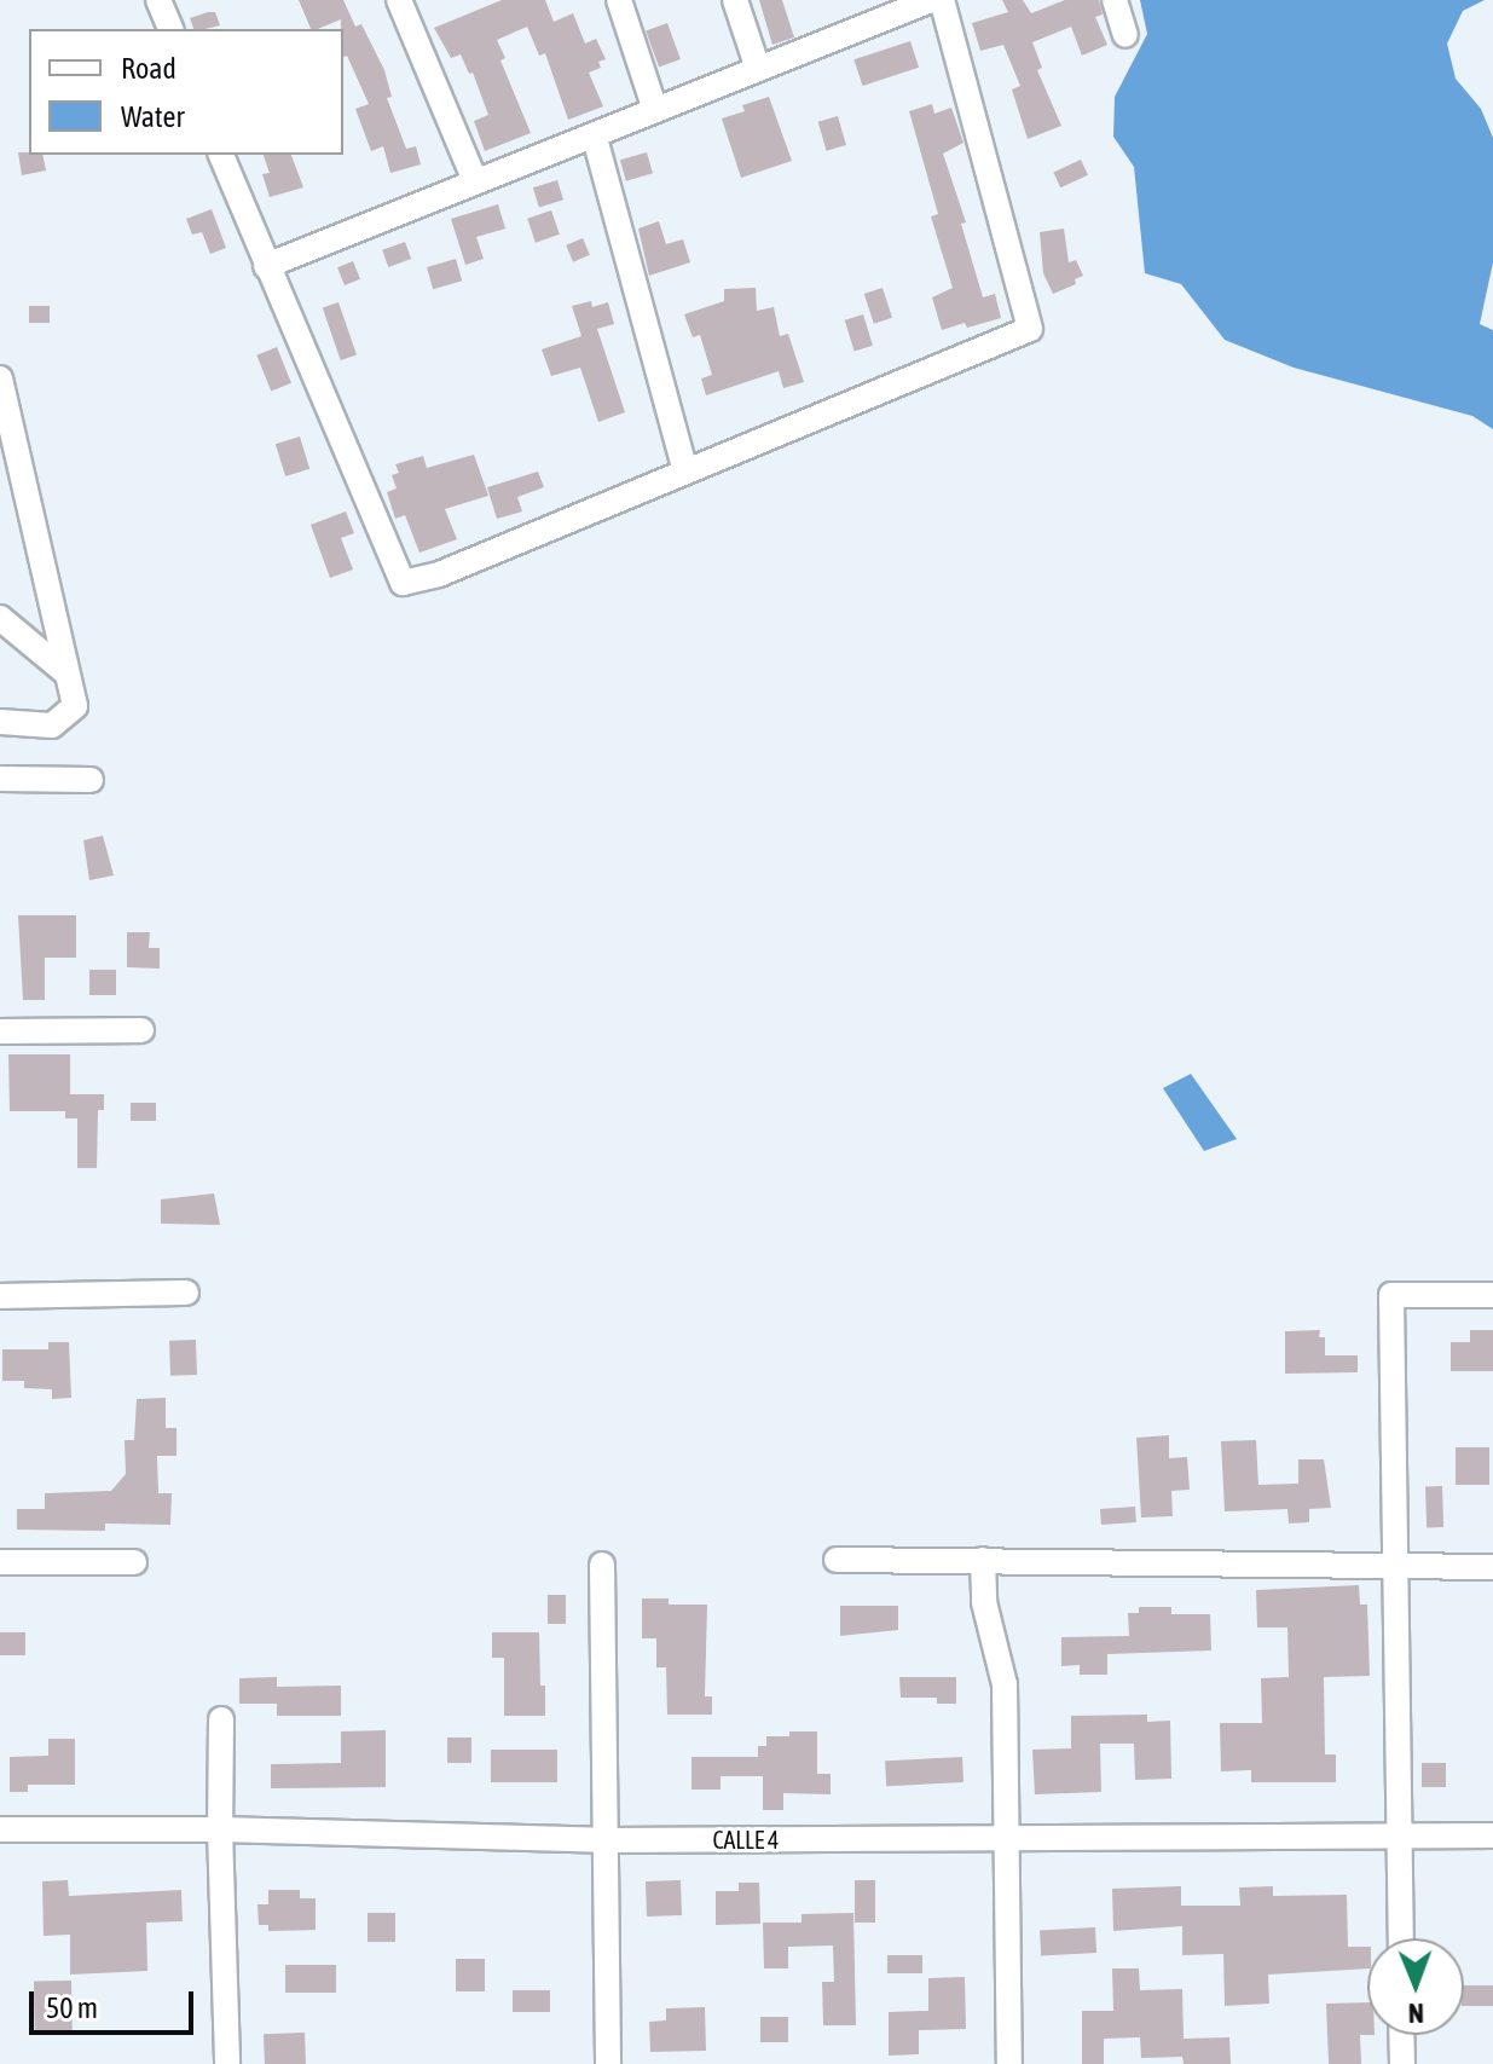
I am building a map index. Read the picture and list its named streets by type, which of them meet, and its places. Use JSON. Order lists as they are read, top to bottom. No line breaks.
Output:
{"streets":{"street":["CALLE 4"]},"legend":["Road","Water"],"scale_bar":"50 m","north":"bottom"}
